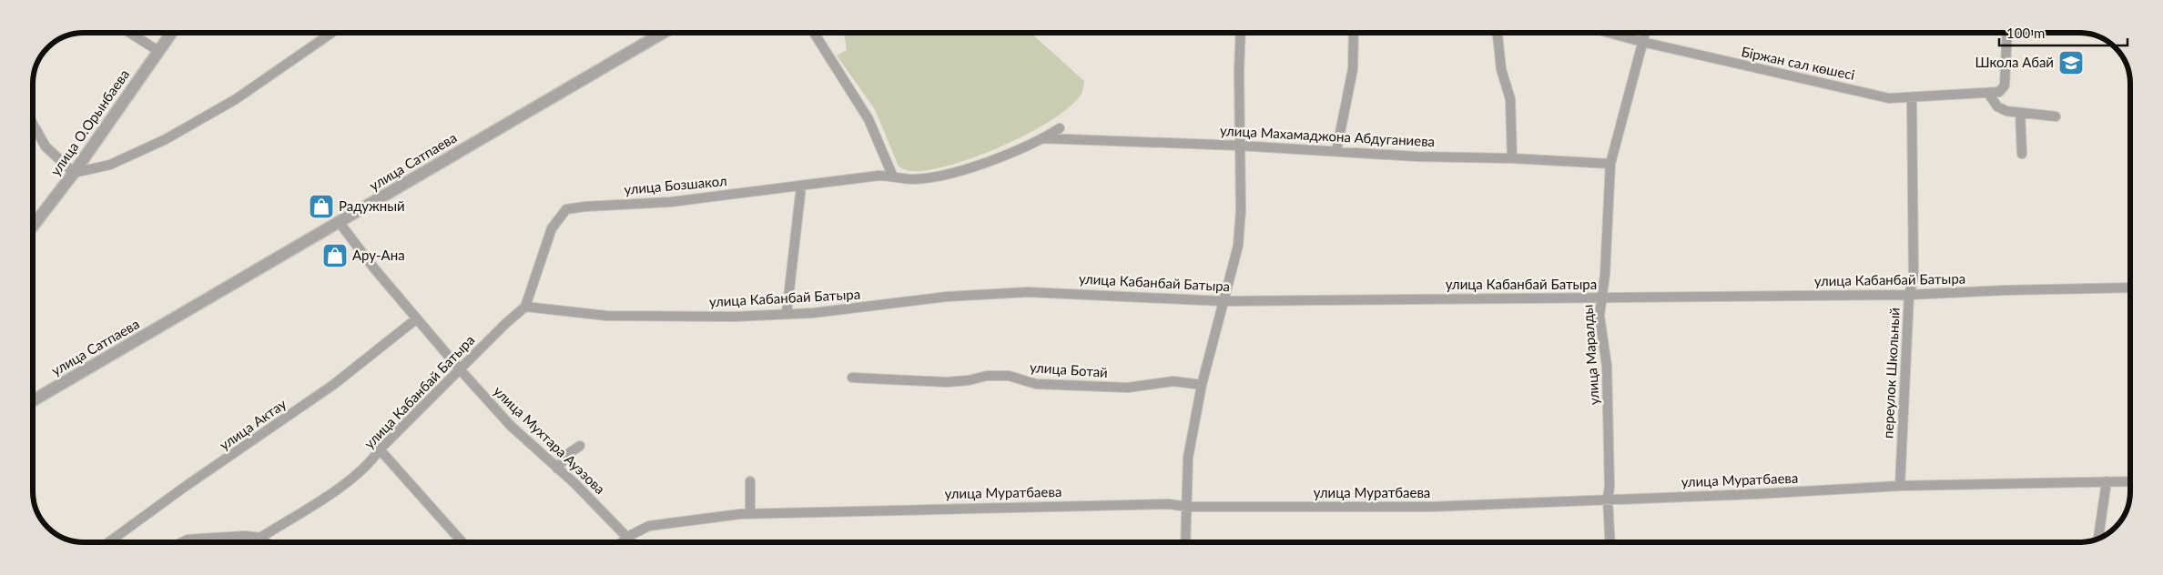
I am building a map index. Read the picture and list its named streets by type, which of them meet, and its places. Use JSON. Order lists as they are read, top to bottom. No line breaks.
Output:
{"streets":{"street":["Біржан сал көшесі","улица О.Орынбаева","улица Махамаджона Абдуганиева","улица Сатпаева","улица Бозшакол","улица Кабанбай Батыра","улица Маралды","улица Ботай","переулок Школьный","улица Актау","улица Мухтара Ауэзова","улица Муратбаева"]},"crossings":[["Біржан сал көшесі","улица Маралды"],["Біржан сал көшесі","переулок Школьный"],["улица Махамаджона Абдуганиева","улица Бозшакол"],["улица Махамаджона Абдуганиева","улица Маралды"],["улица Сатпаева","улица Мухтара Ауэзова"],["улица Бозшакол","улица Кабанбай Батыра"],["улица Кабанбай Батыра","улица Маралды"],["улица Кабанбай Батыра","переулок Школьный"],["улица Кабанбай Батыра","улица Мухтара Ауэзова"],["улица Маралды","улица Муратбаева"],["переулок Школьный","улица Муратбаева"],["улица Актау","улица Мухтара Ауэзова"],["улица Мухтара Ауэзова","улица Муратбаева"]],"places":{"school or university":["Школа Абай"],"shop":["Радужный","Ару-Ана"]},"scale_bar":"100 m"}
